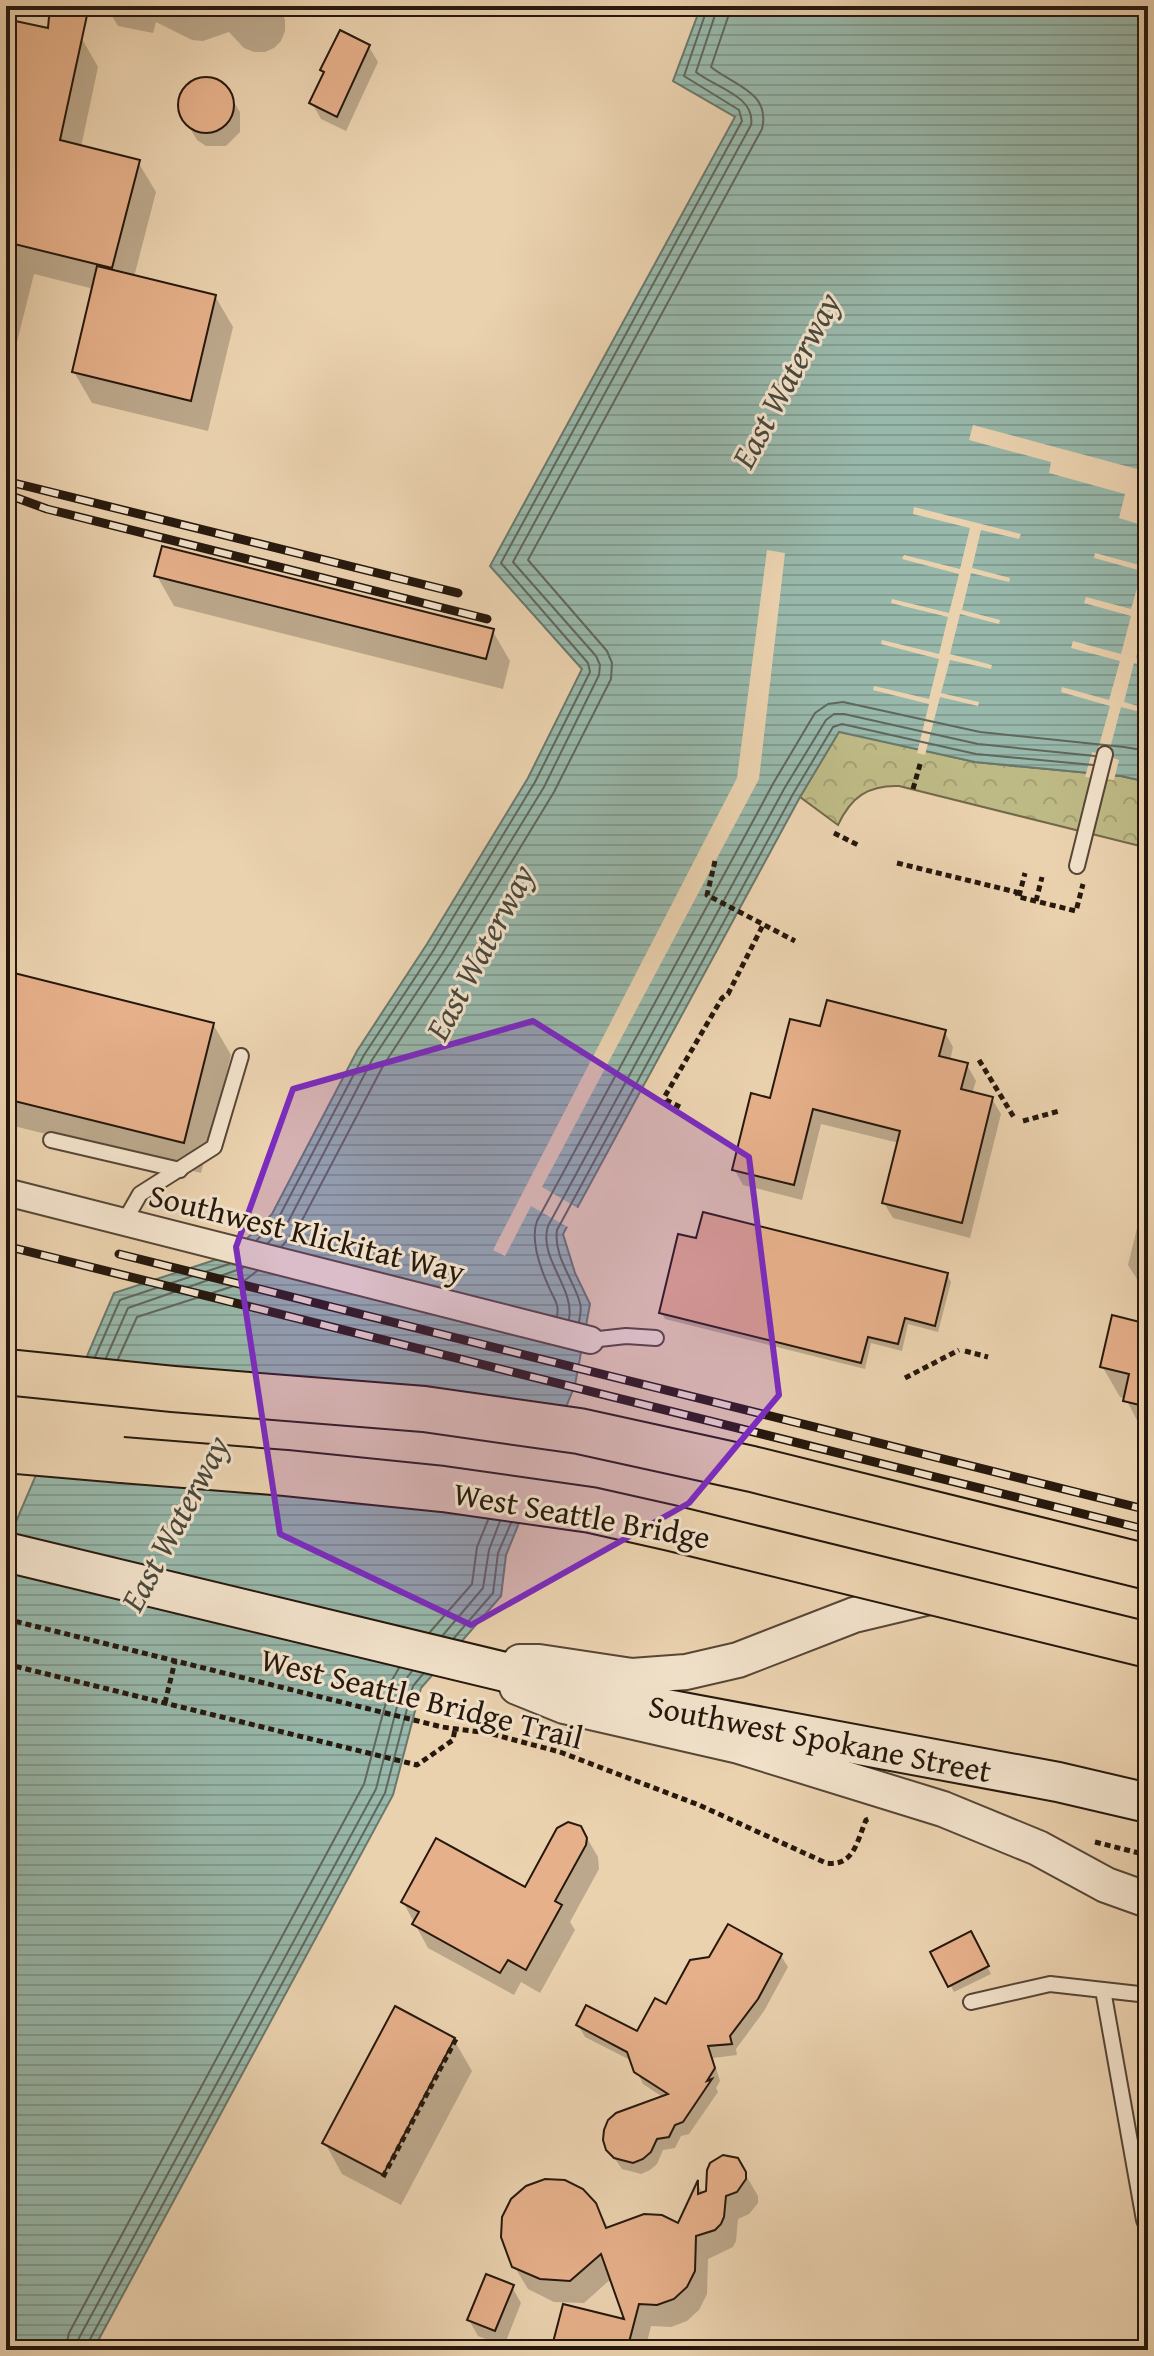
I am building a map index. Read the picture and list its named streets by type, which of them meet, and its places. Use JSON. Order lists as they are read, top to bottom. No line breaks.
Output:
{"streets":{"highway":["West Seattle Bridge"],"main road":["Southwest Spokane Street"],"street":["Southwest Klickitat Way"],"path":["West Seattle Bridge Trail"]},"water":["East Waterway"]}
